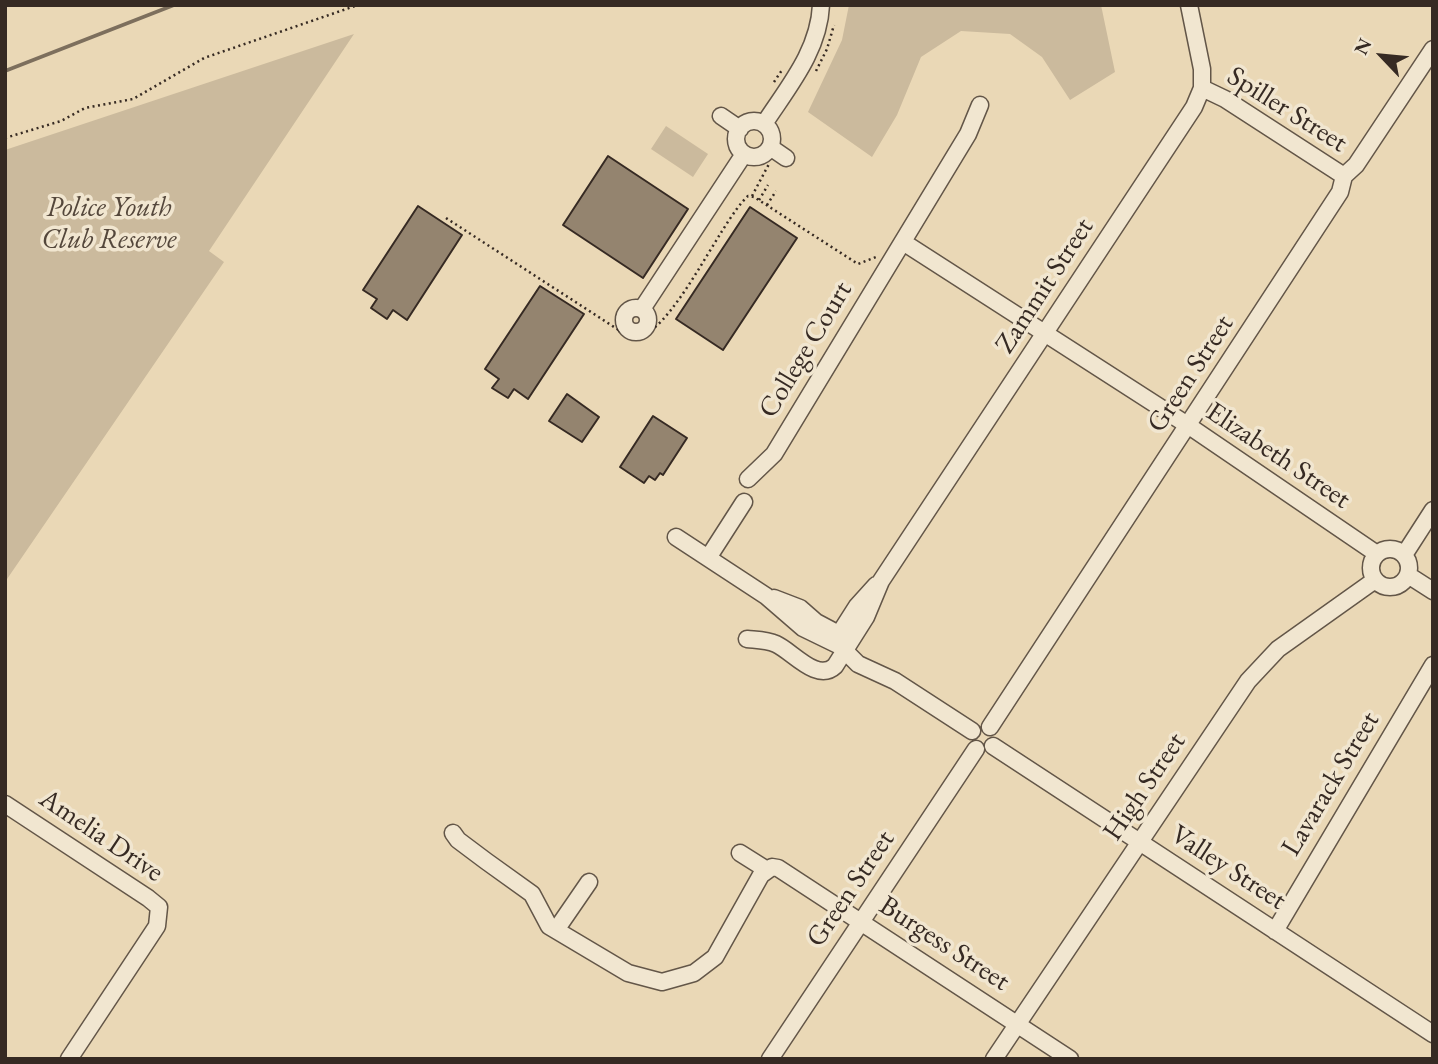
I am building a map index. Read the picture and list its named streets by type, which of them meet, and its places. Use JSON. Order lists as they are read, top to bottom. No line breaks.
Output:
{"streets":{"street":["Spiller Street","Zammit Street","College Court","Green Street","Elizabeth Street","Lavarack Street","High Street","Amelia Drive","Valley Street","Burgess Street"]},"crossings":[["Spiller Street","Zammit Street"],["Spiller Street","Green Street"],["Zammit Street","Elizabeth Street"],["College Court","Elizabeth Street"],["Green Street","Elizabeth Street"],["Green Street","Valley Street"],["Green Street","Burgess Street"],["Elizabeth Street","High Street"],["Lavarack Street","Valley Street"],["High Street","Valley Street"],["High Street","Burgess Street"]],"parks":["Police Youth Club Reserve"],"north":"top left"}
